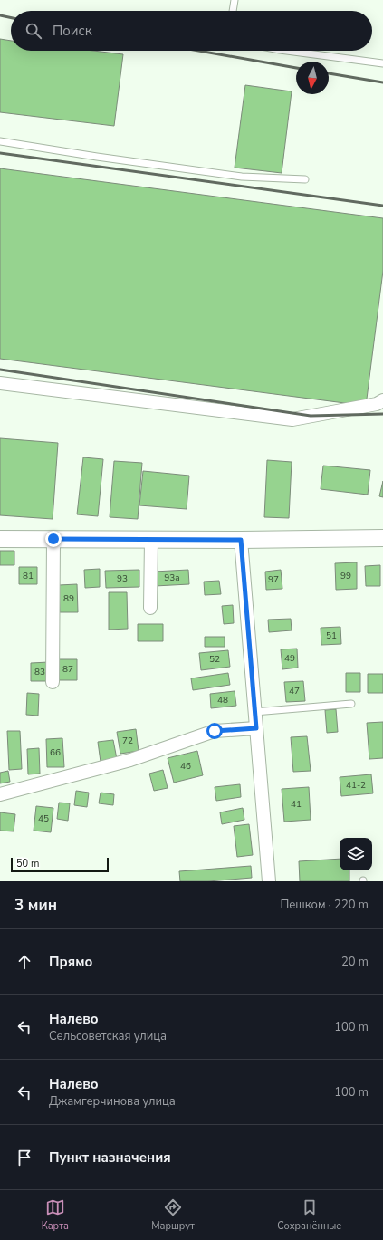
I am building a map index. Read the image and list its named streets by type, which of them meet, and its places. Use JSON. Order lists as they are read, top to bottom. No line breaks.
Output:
{"house_numbers":["81","99","93a","93","97","89","51","49","52","87","83","47","48","72","66","46","41-2","41","45"],"scale_bar":"50 m","north":"bottom","page":{"search":"Поиск","scale":"50 m","heading":["3 мин","Пешком · 220 m"],"list":[["Прямо","20 m"],["Налево","Сельсоветская улица","100 m"],["Налево","Джамгерчинова улица","100 m"],"Пункт назначения"],"nav":["Карта","Маршрут","Сохранённые"]}}
